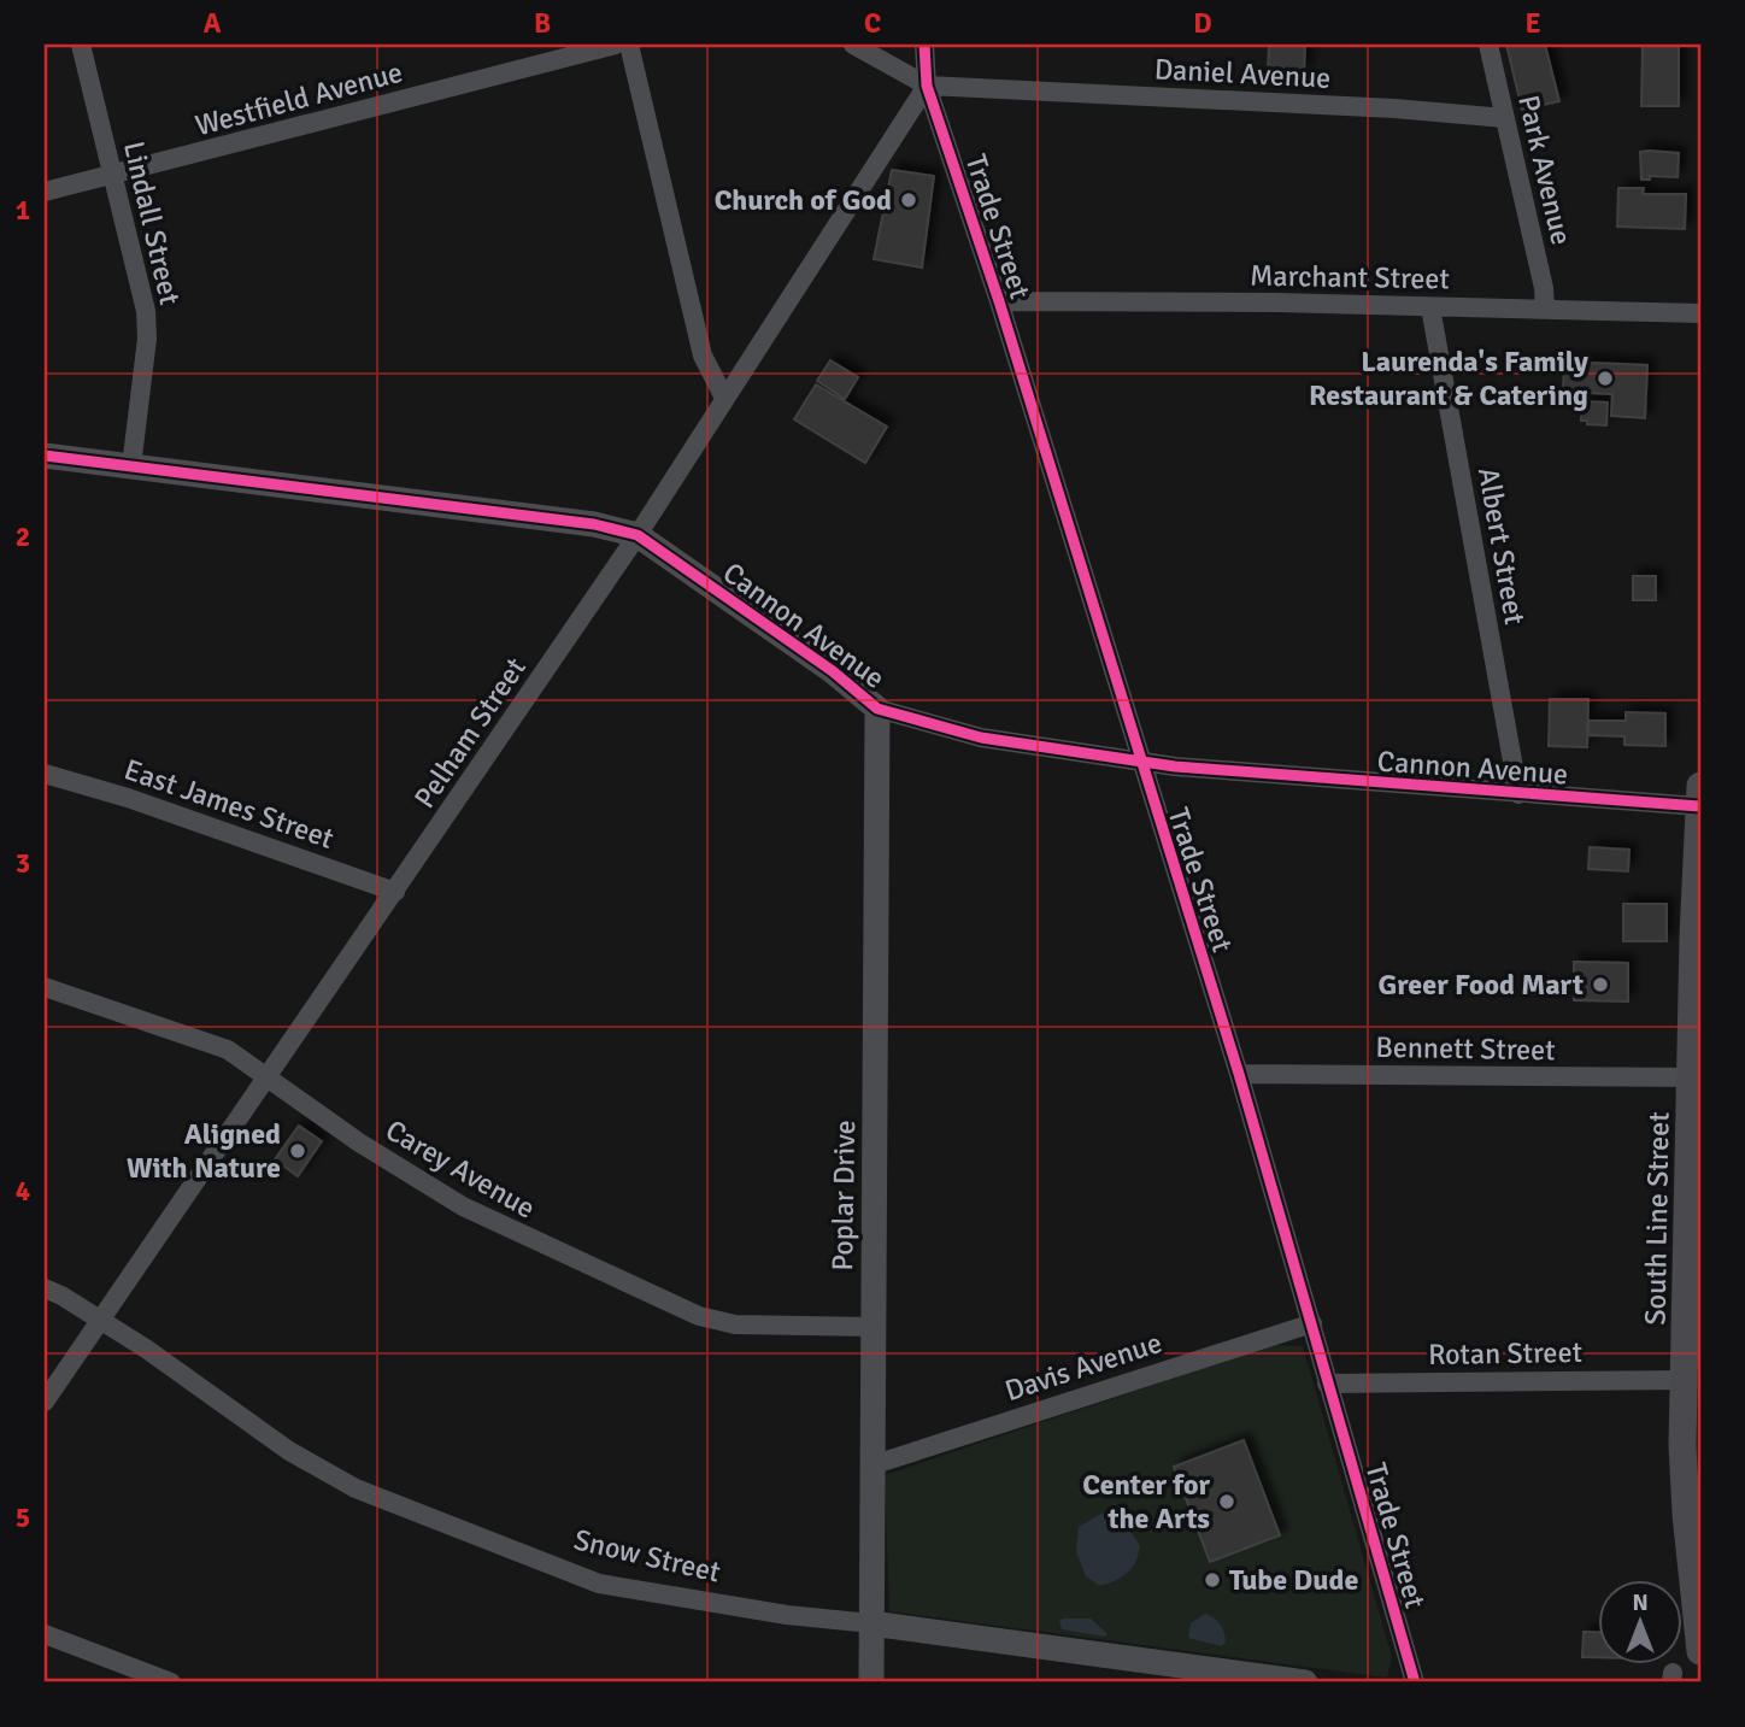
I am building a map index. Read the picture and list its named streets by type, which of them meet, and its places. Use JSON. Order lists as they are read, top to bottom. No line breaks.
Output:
{"streets":{"main road":["South Line Street"],"street":["Daniel Avenue","Westfield Avenue","Park Avenue","Lindall Street","Trade Street","Marchant Street","Albert Street","Cannon Avenue","Pelham Street","East James Street","Bennett Street","Carey Avenue","Poplar Drive","Rotan Street","Davis Avenue","Snow Street"]},"crossings":[["Daniel Avenue","Park Avenue"],["Daniel Avenue","Trade Street"],["Daniel Avenue","Pelham Street"],["Westfield Avenue","Lindall Street"],["Park Avenue","Marchant Street"],["Lindall Street","Cannon Avenue"],["Trade Street","Marchant Street"],["Trade Street","Cannon Avenue"],["Trade Street","Pelham Street"],["Trade Street","Bennett Street"],["Trade Street","Rotan Street"],["Trade Street","Davis Avenue"],["Marchant Street","Albert Street"],["Albert Street","Cannon Avenue"],["Cannon Avenue","Pelham Street"],["Cannon Avenue","Poplar Drive"],["Cannon Avenue","South Line Street"],["Pelham Street","East James Street"],["Pelham Street","Carey Avenue"],["Pelham Street","Snow Street"],["Bennett Street","South Line Street"],["Carey Avenue","Poplar Drive"],["Poplar Drive","Davis Avenue"],["Poplar Drive","Snow Street"],["South Line Street","Rotan Street"]],"places":["Church of God","Laurenda's Family Restaurant & Catering","Greer Food Mart","Aligned With Nature","Center for the Arts","Tube Dude"],"north":"top","grid":{"columns":["A","B","C","D","E"],"rows":["1","2","3","4","5"]}}
